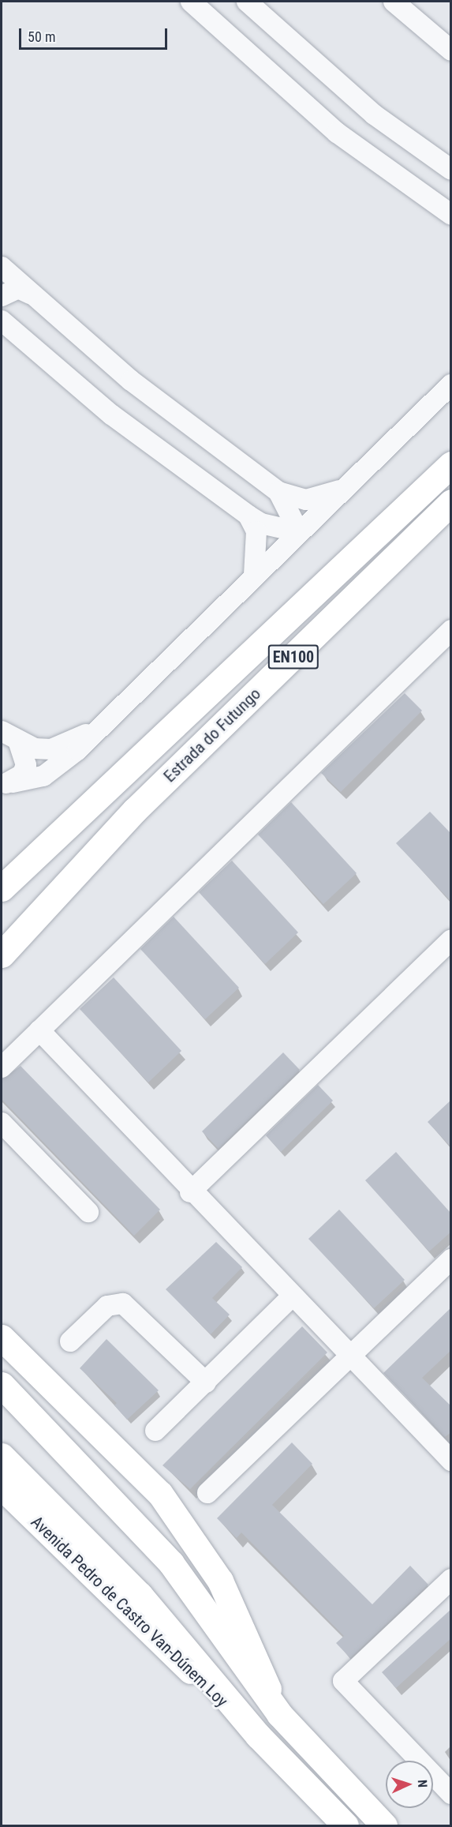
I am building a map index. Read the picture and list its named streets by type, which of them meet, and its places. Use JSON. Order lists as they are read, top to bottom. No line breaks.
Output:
{"streets":{"main road":["EN100","Estrada do Futungo","Avenida Pedro de Castro Van-Dúnem Loy"]},"scale_bar":"50 m","north":"right"}
